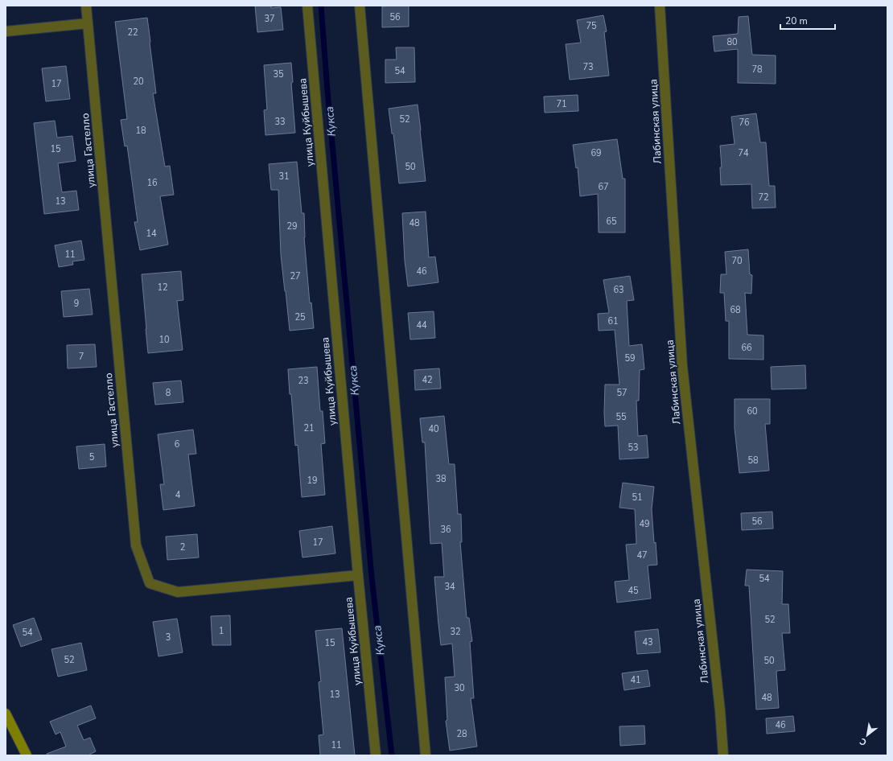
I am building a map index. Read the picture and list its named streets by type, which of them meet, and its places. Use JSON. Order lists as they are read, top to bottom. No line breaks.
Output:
{"streets":{"street":["Лабинская улица","улица Куйбышева","улица Гастелло"]},"crossings":[["улица Куйбышева","улица Гастелло"]],"water":["Кукса"],"house_numbers":["56","37","75","22","80","73","78","54","35","20","17","71","52","33","76","18","15","69","74","50","31","16","67","72","13","65","48","29","14","11","70","46","27","12","63","9","68","25","61","44","10","66","7","59","42","23","8","57","60","55","21","40","6","53","5","58","38","19","4","51","56","49","36","17","2","47","54","34","45","52","1","32","54","3","43","15","52","50","41","30","13","48","46","28","11"],"scale_bar":"20 m","north":"bottom left"}
